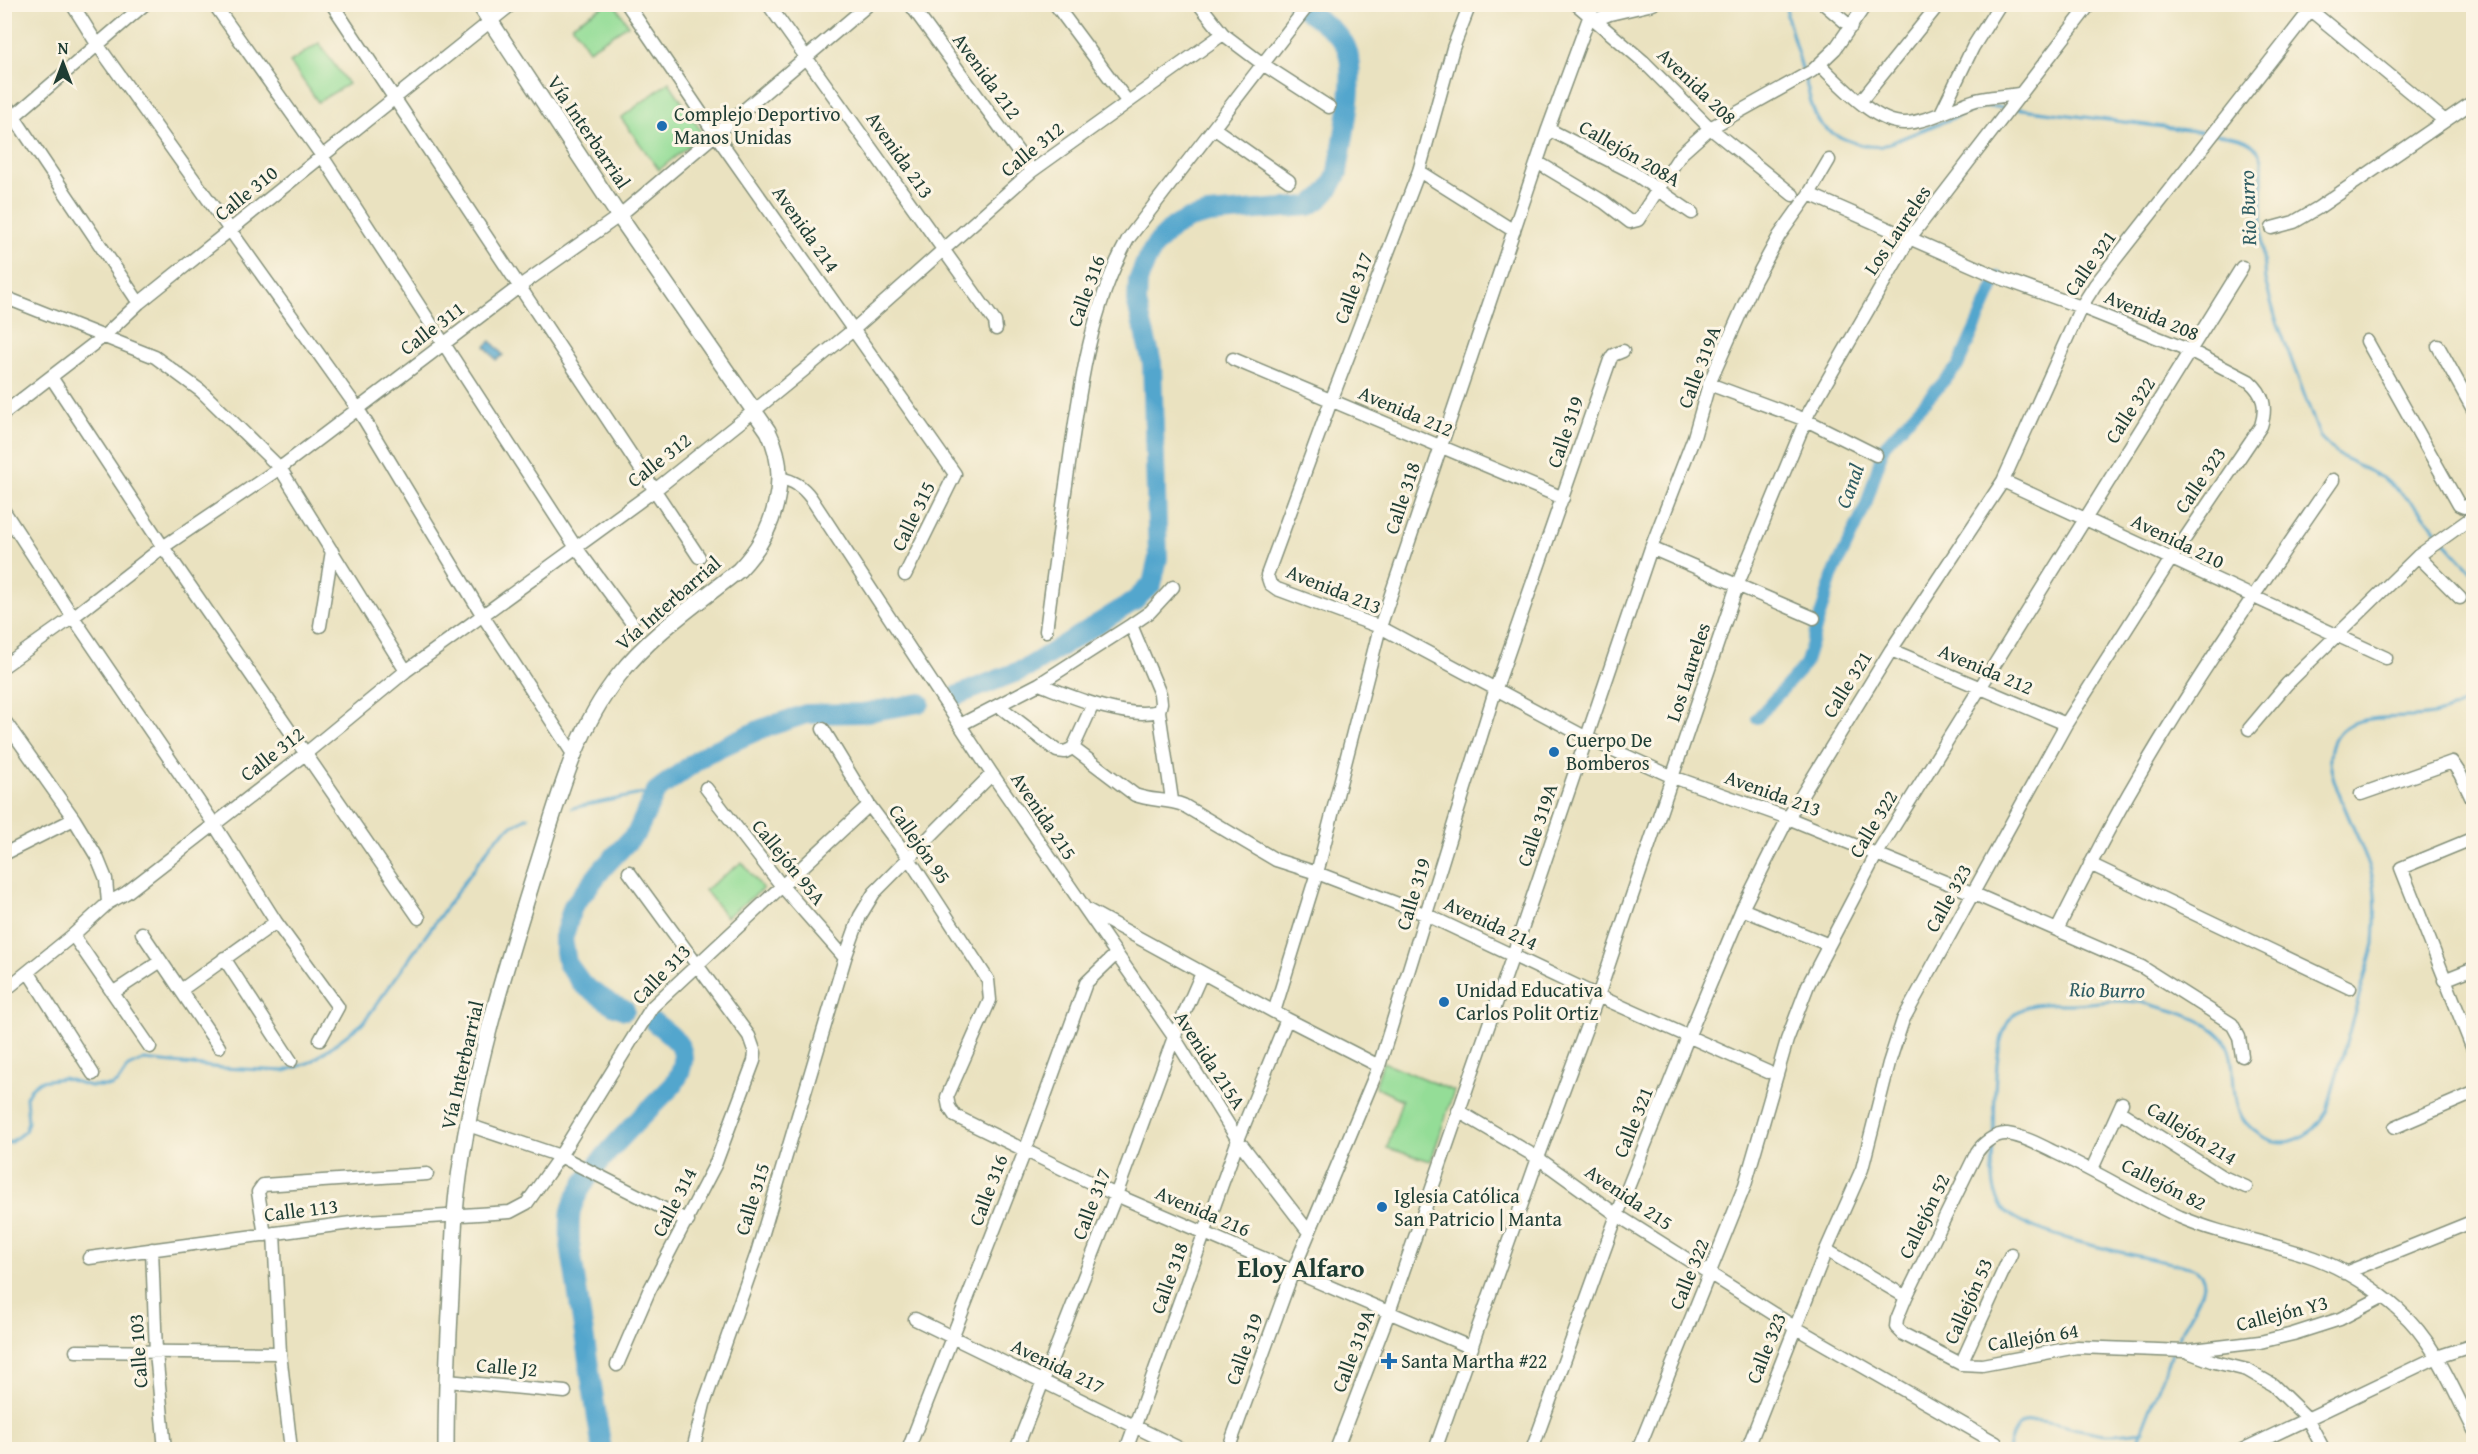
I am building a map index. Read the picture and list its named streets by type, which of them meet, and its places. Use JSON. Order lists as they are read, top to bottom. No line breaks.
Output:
{"streets":{"main road":["Vía Interbarrial"],"street":["Avenida 212","Avenida 208","Calle 312","Callejón 208A","Avenida 213","Calle 310","Avenida 214","Los Laureles","Calle 321","Calle 317","Calle 316","Calle 311","Calle 319A","Calle 322","Calle 319","Calle 323","Calle 318","Calle 315","Avenida 210","Avenida 215","Callejón 95","Callejón 95A","Calle 313","Avenida 215A","Callejón 214","Callejón 82","Calle 314","Calle 113","Avenida 216","Callejón 52","Callejón 53","Callejón Y3","Callejón 64","Calle 103","Avenida 217","Calle J2"]},"crossings":[["Avenida 212","Calle 312"],["Avenida 212","Calle 321"],["Avenida 212","Calle 317"],["Avenida 212","Calle 322"],["Avenida 212","Calle 319"],["Avenida 212","Calle 323"],["Avenida 212","Calle 318"],["Avenida 208","Los Laureles"],["Avenida 208","Calle 321"],["Avenida 208","Calle 319A"],["Avenida 208","Calle 322"],["Avenida 208","Calle 323"],["Avenida 208","Calle 318"],["Vía Interbarrial","Calle 312"],["Vía Interbarrial","Calle 310"],["Vía Interbarrial","Calle 311"],["Vía Interbarrial","Avenida 215"],["Vía Interbarrial","Calle 313"],["Vía Interbarrial","Calle 113"],["Vía Interbarrial","Calle J2"],["Calle 312","Avenida 213"],["Calle 312","Avenida 214"],["Callejón 208A","Calle 318"],["Avenida 213","Los Laureles"],["Avenida 213","Calle 321"],["Avenida 213","Calle 317"],["Avenida 213","Calle 311"],["Avenida 213","Calle 319A"],["Avenida 213","Calle 322"],["Avenida 213","Calle 319"],["Avenida 213","Calle 323"],["Avenida 213","Calle 318"],["Avenida 214","Los Laureles"],["Avenida 214","Calle 321"],["Avenida 214","Calle 311"],["Avenida 214","Calle 319A"],["Avenida 214","Calle 319"],["Avenida 214","Calle 318"],["Avenida 214","Calle 315"],["Los Laureles","Avenida 215"],["Los Laureles","Avenida 216"],["Calle 321","Avenida 210"],["Calle 321","Avenida 215"],["Calle 317","Avenida 215"],["Calle 317","Avenida 215A"],["Calle 317","Avenida 216"],["Calle 317","Avenida 217"],["Calle 316","Avenida 215A"],["Calle 316","Avenida 216"],["Calle 316","Avenida 217"],["Calle 319A","Avenida 215"],["Calle 319A","Avenida 216"],["Calle 322","Avenida 210"],["Calle 322","Avenida 215"],["Calle 319","Avenida 215"],["Calle 319","Avenida 215A"],["Calle 319","Avenida 216"],["Calle 323","Avenida 210"],["Calle 323","Avenida 215"],["Calle 318","Avenida 215"],["Calle 318","Avenida 215A"],["Calle 318","Avenida 216"],["Calle 318","Avenida 217"],["Calle 315","Avenida 215"],["Calle 315","Callejón 95"],["Calle 315","Callejón 95A"],["Avenida 215","Avenida 215A"],["Callejón 95","Calle 313"],["Callejón 95","Avenida 216"],["Callejón 95A","Calle 313"],["Calle 313","Calle 314"],["Calle 313","Calle 113"],["Callejón 214","Callejón 82"],["Callejón 82","Callejón 52"],["Callejón 82","Callejón Y3"],["Calle 113","Calle 103"],["Callejón 52","Callejón 64"],["Callejón 53","Callejón 64"],["Callejón Y3","Callejón 64"]],"districts":["Eloy Alfaro"],"water":["Rio Burro","Canal"],"places":{"other":["Complejo Deportivo Manos Unidas","Cuerpo De Bomberos","Unidad Educativa Carlos Polit Ortiz","Iglesia Católica San Patricio | Manta"],"health":["Santa Martha #22"]},"north":"top"}
